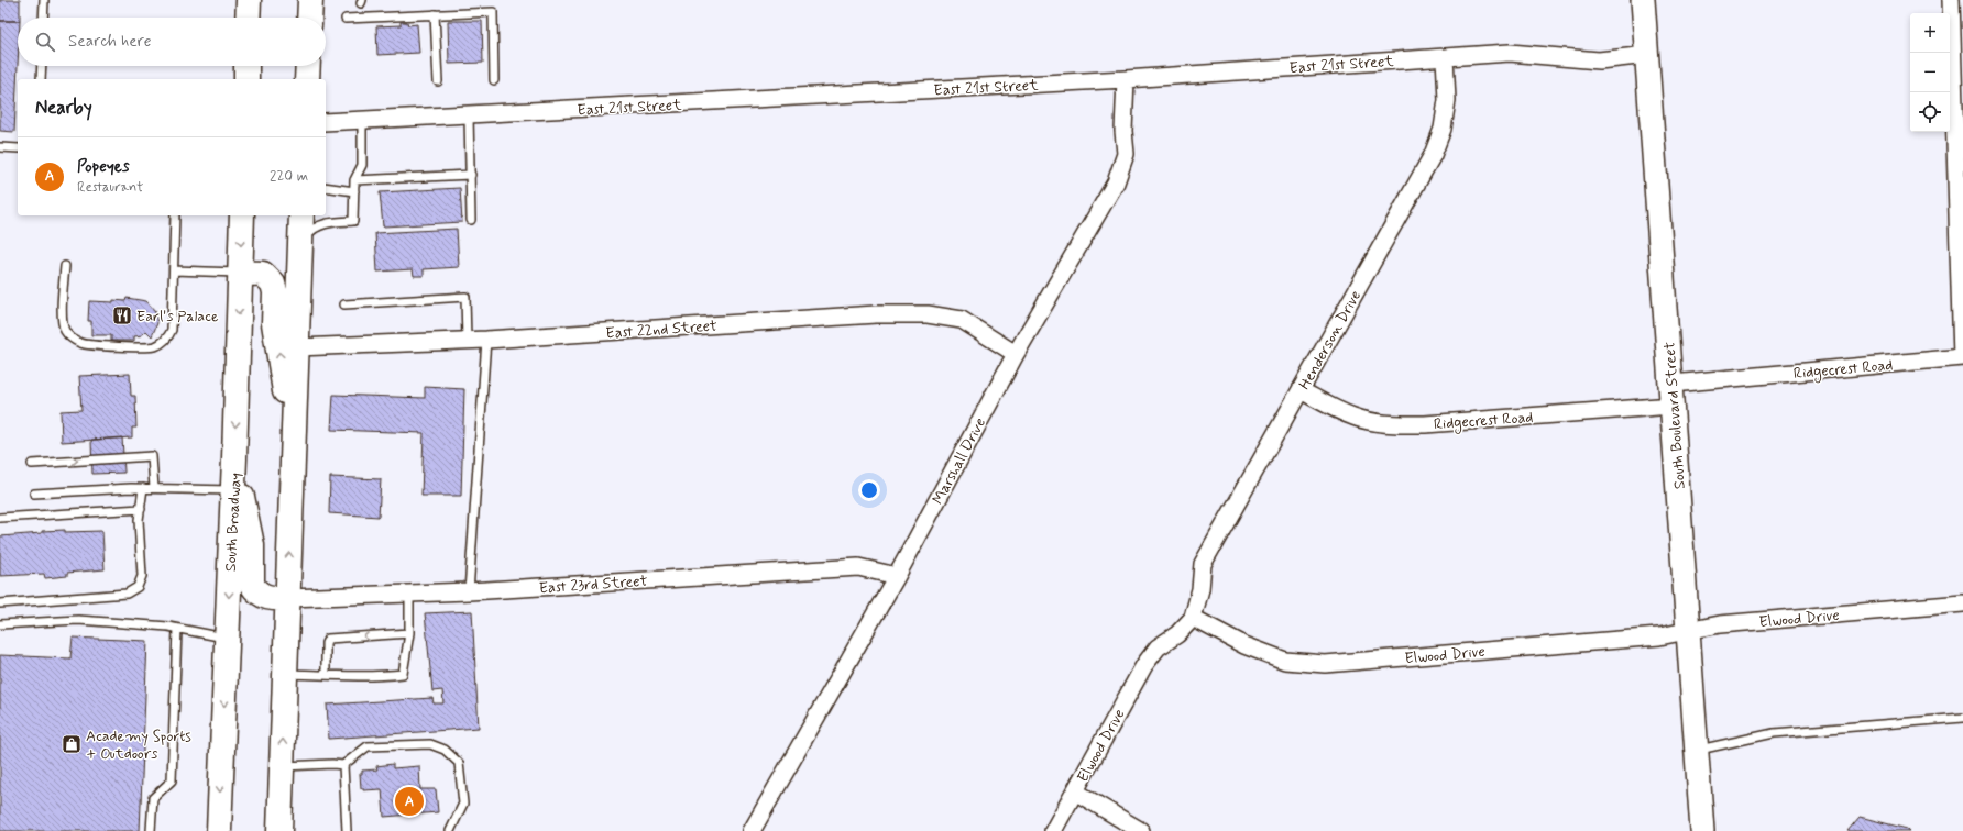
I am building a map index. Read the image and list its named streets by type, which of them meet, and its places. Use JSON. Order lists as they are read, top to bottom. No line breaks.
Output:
{"streets":{"main road":["South Boulevard Street","South Broadway"],"street":["East 21st Street","East 22nd Street","Henderson Drive","Ridgecrest Road","Marshall Drive","East 23rd Street","Elwood Drive"]},"crossings":[["East 21st Street","Henderson Drive"],["East 21st Street","South Boulevard Street"],["East 21st Street","Marshall Drive"],["East 22nd Street","Marshall Drive"],["Henderson Drive","Ridgecrest Road"],["Henderson Drive","Elwood Drive"],["Ridgecrest Road","South Boulevard Street"],["South Boulevard Street","Elwood Drive"],["Marshall Drive","East 23rd Street"]],"places":{"restaurant":["Earl's Palace"],"shop":["Academy Sports + Outdoors"]},"page":{"map_buttons":["+","−"],"search":"Search here","heading":"Nearby","list":[{"mark":"A","name":"Popeyes","note":"Restaurant","value":"220 m"}],"pins":"A"}}
